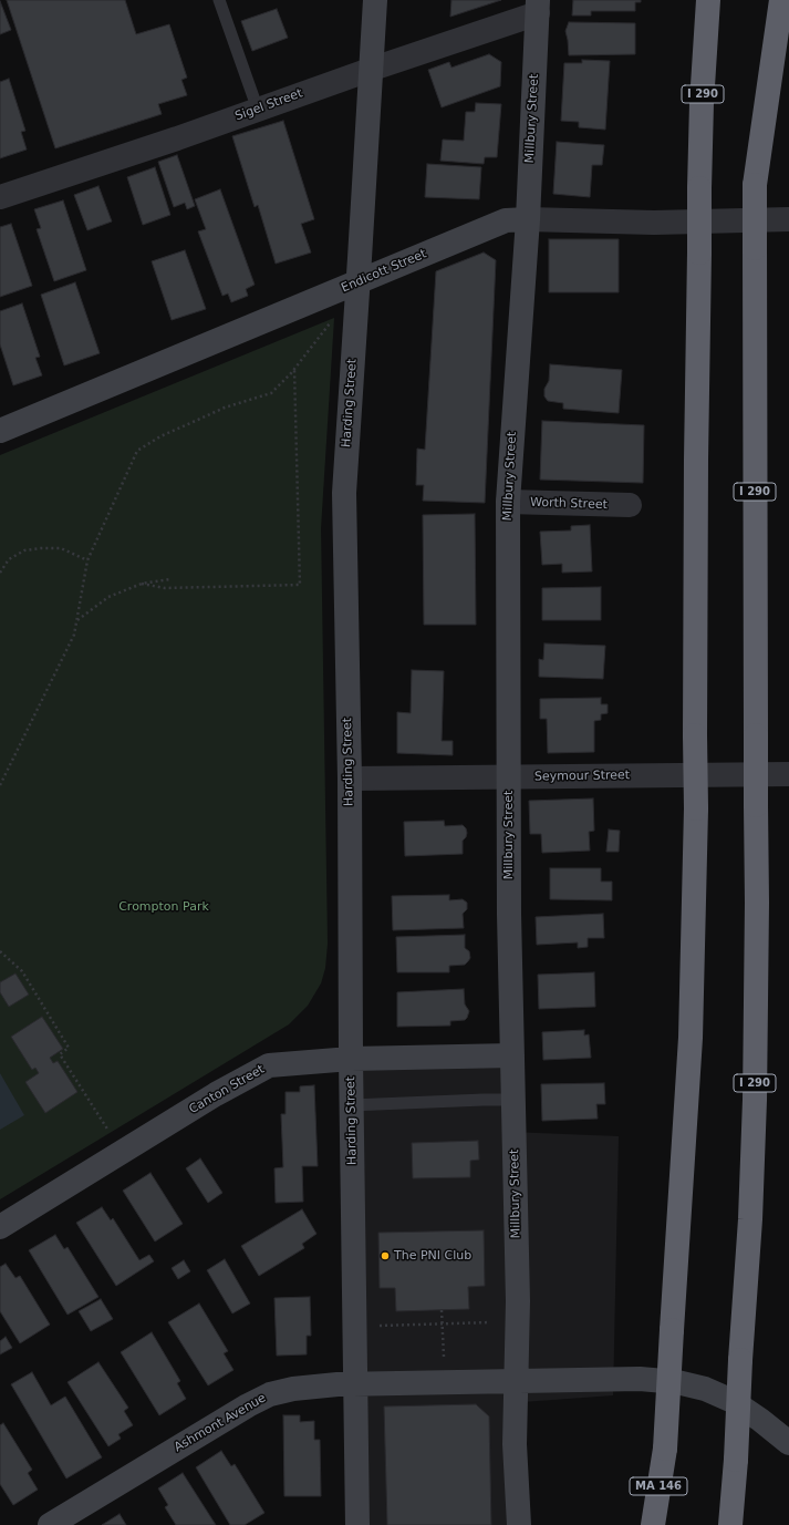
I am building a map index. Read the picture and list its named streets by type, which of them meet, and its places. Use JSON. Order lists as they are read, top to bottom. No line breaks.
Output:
{"streets":{"highway":["I 290","MA 146"],"main road":["Millbury Street","Endicott Street","Harding Street","Canton Street","Ashmont Avenue"],"street":["Sigel Street","Worth Street","Seymour Street"]},"crossings":[["I 290","MA 146"],["Sigel Street","Millbury Street"],["Sigel Street","Harding Street"],["Millbury Street","Endicott Street"],["Millbury Street","Worth Street"],["Millbury Street","Seymour Street"],["Millbury Street","Canton Street"],["Millbury Street","Ashmont Avenue"],["Endicott Street","Harding Street"],["Harding Street","Seymour Street"],["Harding Street","Canton Street"],["Harding Street","Ashmont Avenue"]],"parks":["Crompton Park"],"places":["The PNI Club"]}
